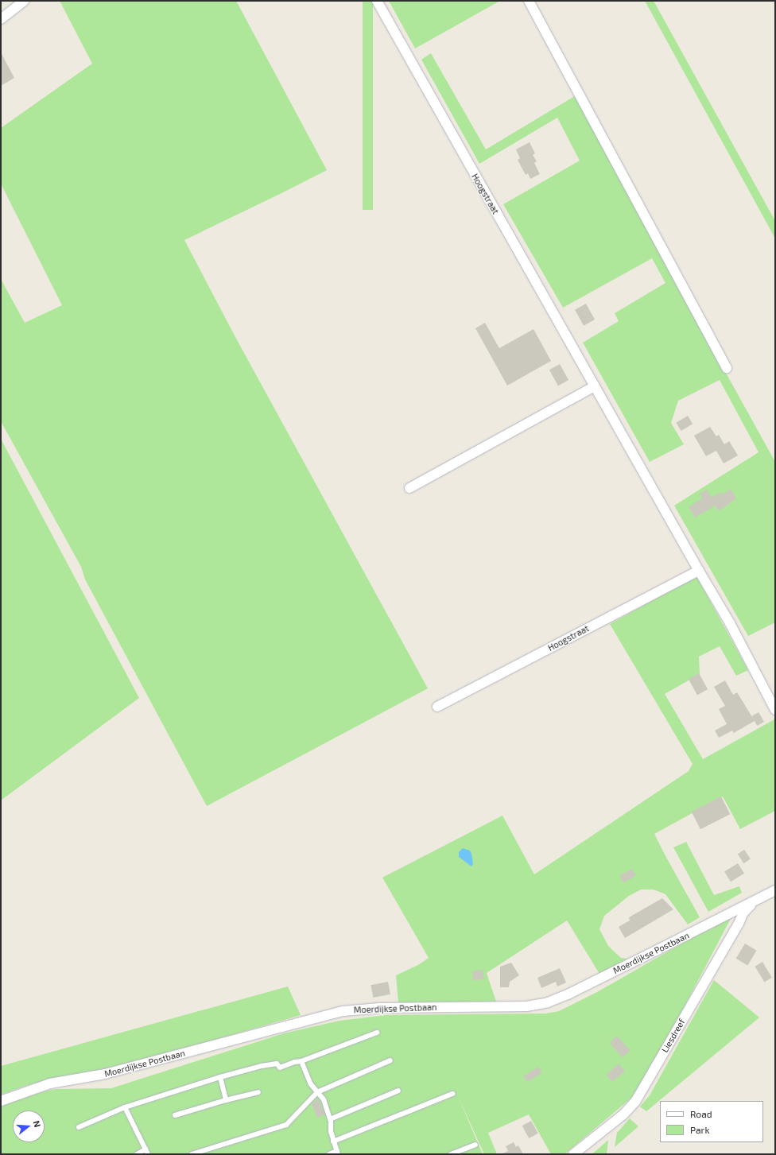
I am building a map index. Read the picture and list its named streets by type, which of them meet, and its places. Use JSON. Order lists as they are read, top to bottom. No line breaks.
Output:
{"streets":{"street":["Hoogstraat","Moerdijkse Postbaan","Liesdreef"]},"crossings":[["Moerdijkse Postbaan","Liesdreef"]],"legend":["Road","Park"],"north":"right"}
